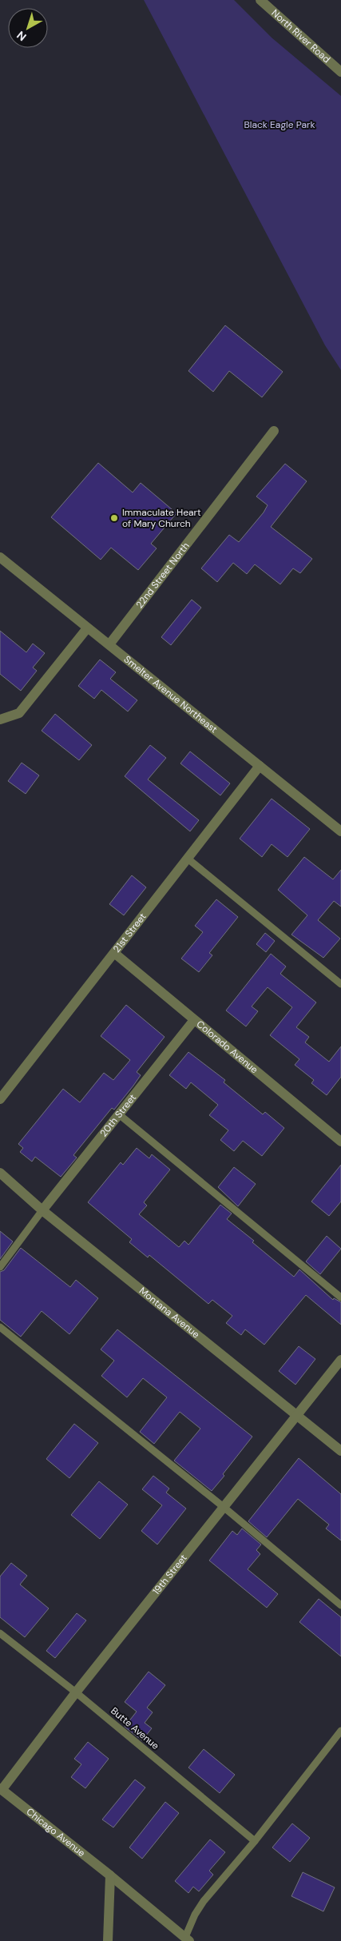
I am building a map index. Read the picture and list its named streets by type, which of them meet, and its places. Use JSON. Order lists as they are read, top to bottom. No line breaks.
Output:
{"streets":{"street":["North River Road","22nd Street North","Smelter Avenue Northeast","21st Street","Colorado Avenue","20th Street","Montana Avenue","19th Street","Chicago Avenue"],"lane":["Butte Avenue"]},"crossings":[["22nd Street North","Smelter Avenue Northeast"],["Smelter Avenue Northeast","21st Street"],["21st Street","Colorado Avenue"],["Colorado Avenue","20th Street"],["20th Street","Montana Avenue"],["Montana Avenue","19th Street"],["19th Street","Butte Avenue"],["19th Street","Chicago Avenue"]],"parks":["Black Eagle Park"],"places":["Immaculate Heart of Mary Church"],"north":"bottom left"}
